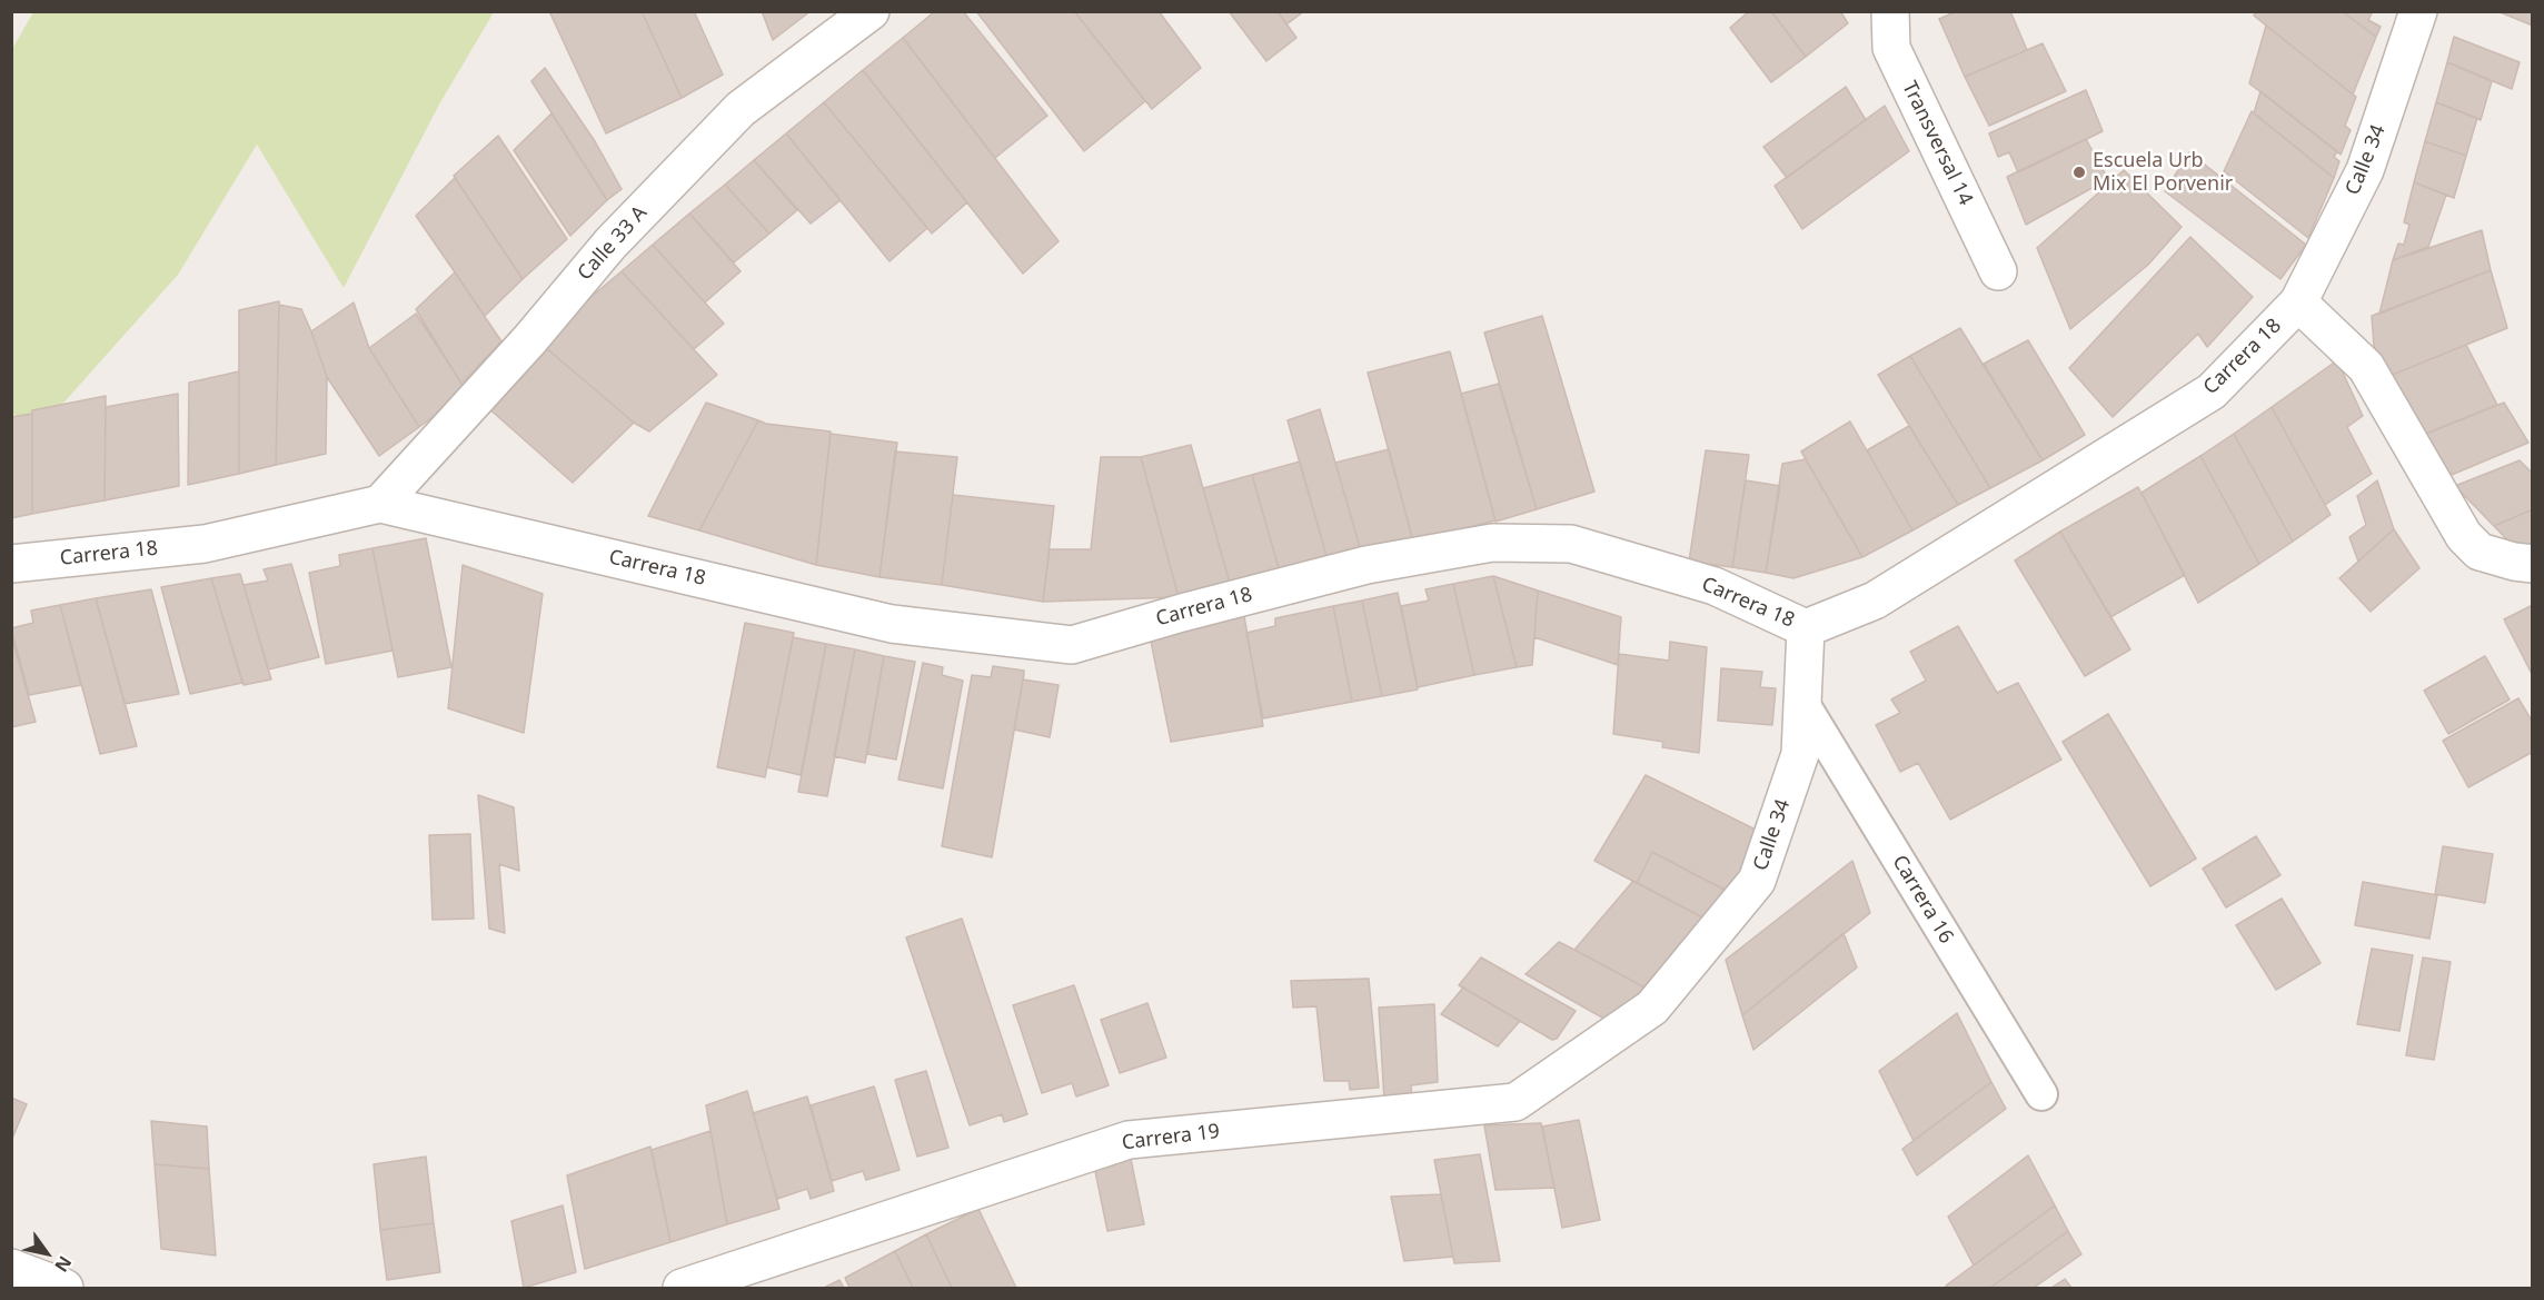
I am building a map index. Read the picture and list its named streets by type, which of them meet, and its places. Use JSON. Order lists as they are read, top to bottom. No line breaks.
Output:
{"streets":{"street":["Transversal 14","Calle 34","Calle 33 A","Carrera 18","Carrera 19"],"lane":["Carrera 16"]},"crossings":[["Calle 34","Carrera 18"],["Calle 34","Carrera 16"],["Calle 34","Carrera 19"],["Calle 33 A","Carrera 18"]],"places":["Escuela Urb Mix El Porvenir"],"north":"bottom right"}
